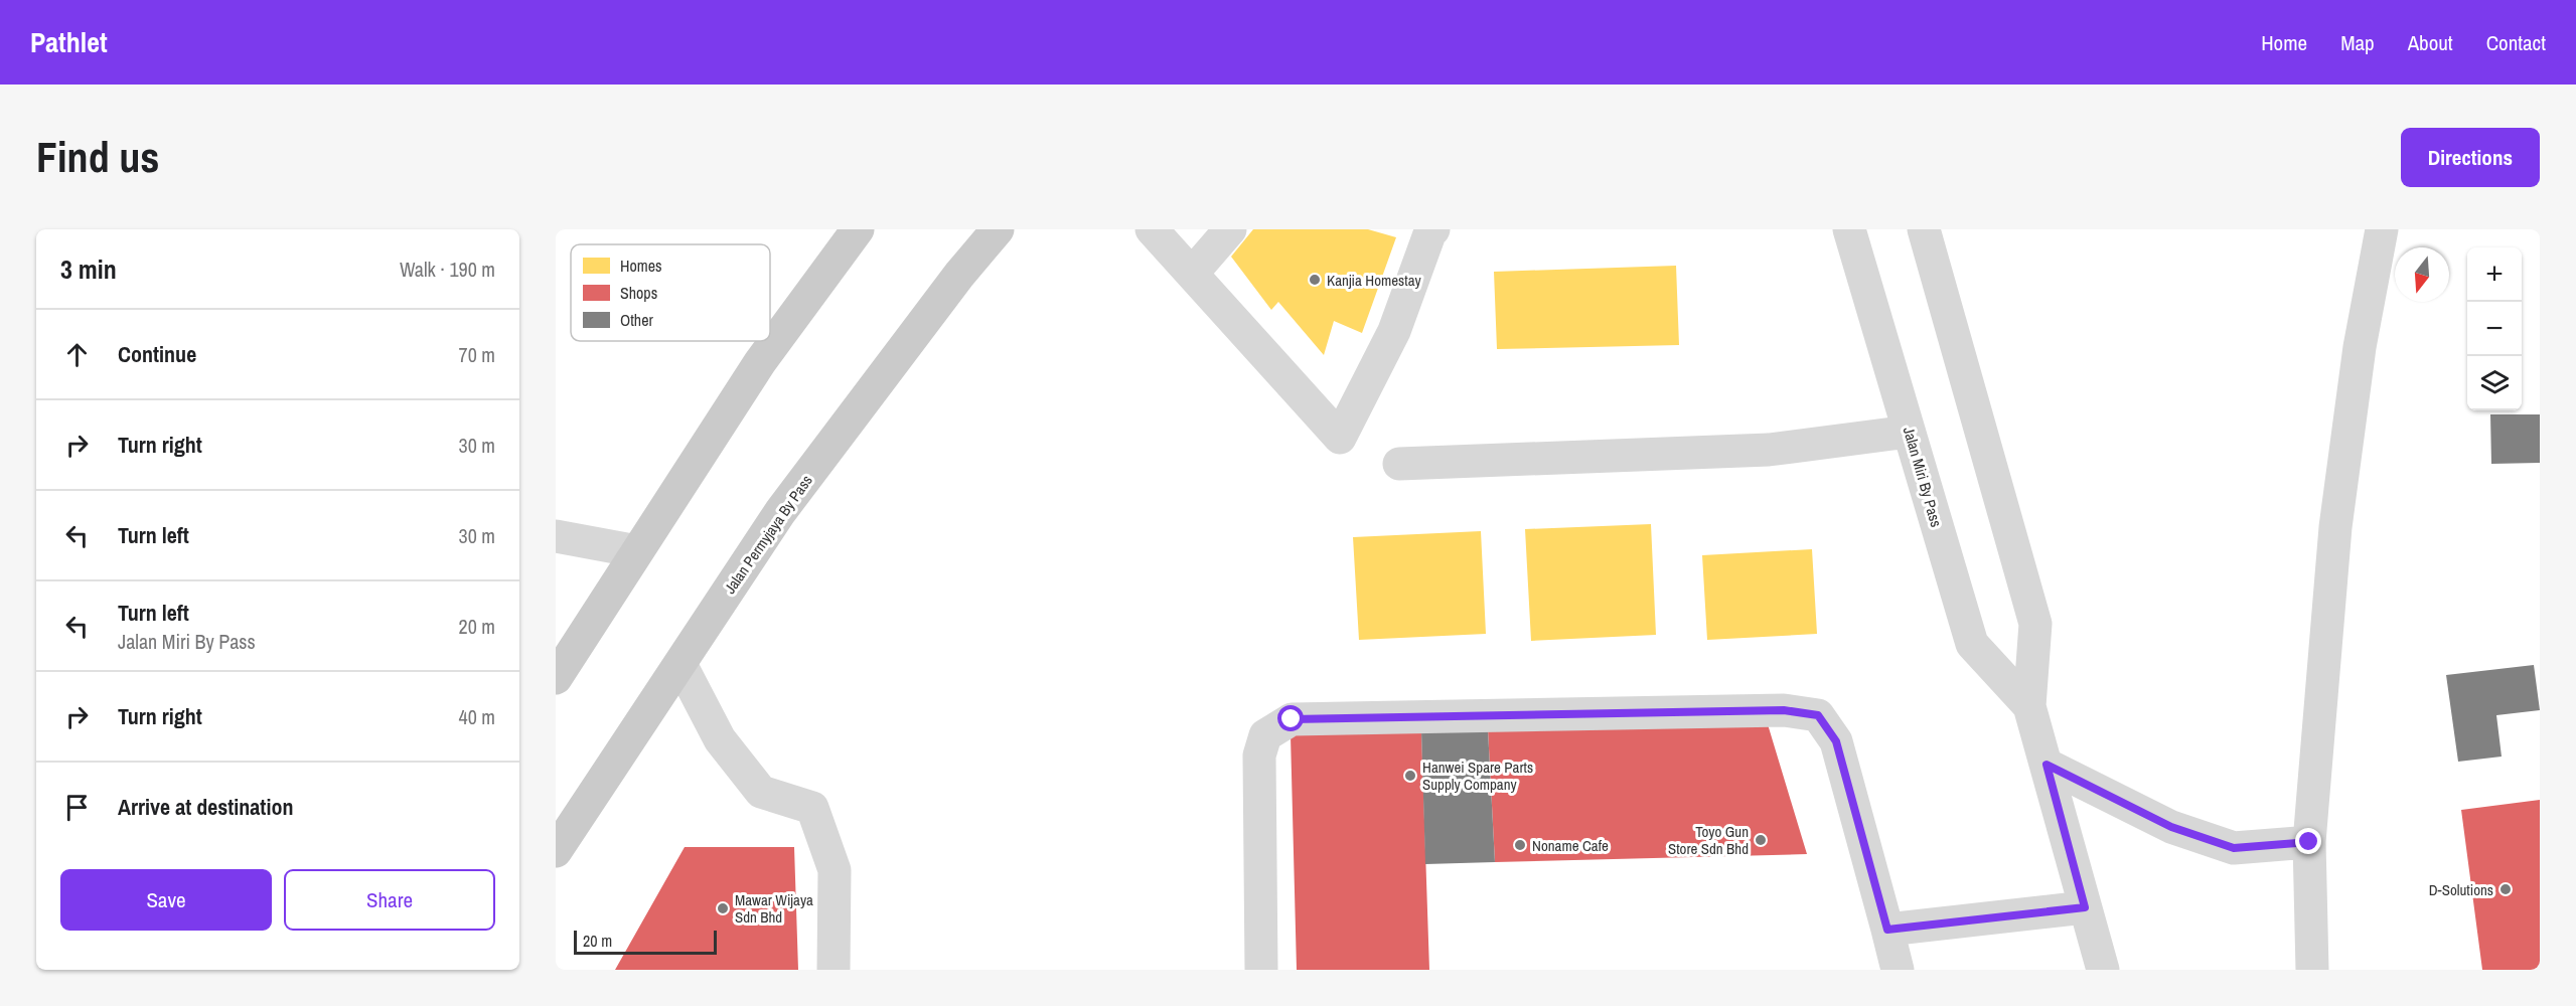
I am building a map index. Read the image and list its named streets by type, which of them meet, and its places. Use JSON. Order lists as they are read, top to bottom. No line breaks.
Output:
{"streets":{"main road":["Jalan Permyjaya By Pass"],"street":["Jalan Miri By Pass"]},"places":["Kanjia Homestay","Hanwei Spare Parts Supply Company","Toyo Gun Store Sdn Bhd","Noname Cafe","D-Solutions","Mawar Wijaya Sdn Bhd"],"legend":["Homes","Shops","Other"],"scale_bar":"20 m","north":"bottom","page":{"header":"Pathlet","nav":["Home","Map","About","Contact"],"buttons":["Directions",["Save","Share"]],"title":"Find us","heading":["3 min","Walk · 190 m"],"map_buttons":["+","−"],"list":[["Continue","70 m"],["Turn right","30 m"],["Turn left","30 m"],["Turn left","Jalan Miri By Pass","20 m"],["Turn right","40 m"],"Arrive at destination"],"scale":"20 m"}}
